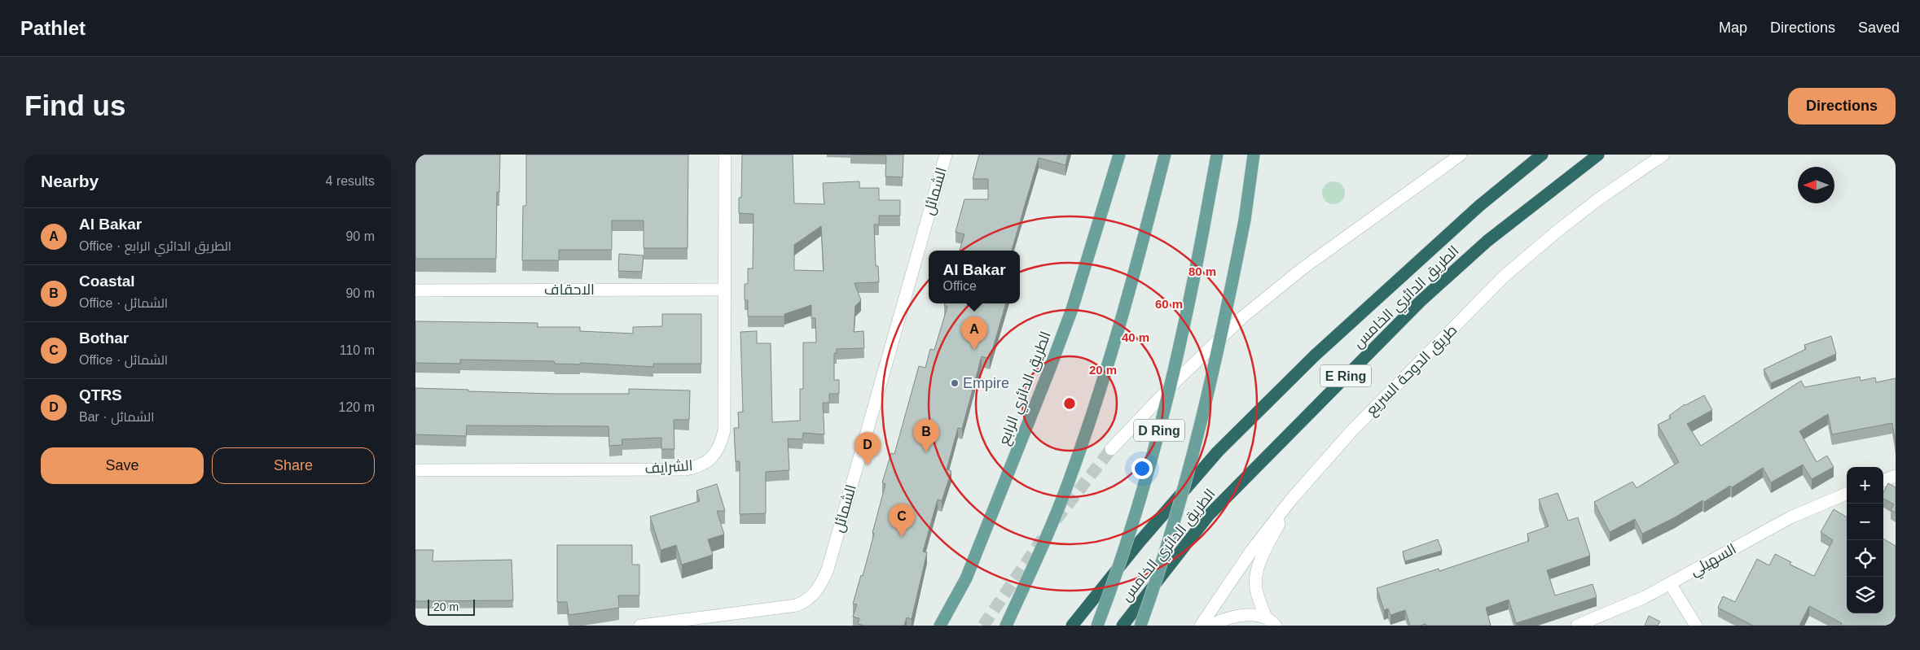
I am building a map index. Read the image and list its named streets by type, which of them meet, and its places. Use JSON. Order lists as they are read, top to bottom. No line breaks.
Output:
{"streets":{"highway":["الطريق الدائري الخامس","E Ring"],"main road":["الطريق الدائري الرابع","D Ring"],"street":["الشمائل","الاحقاف","طريق الدوحة السريع","الشرايف","السهيلي"]},"crossings":[["الاحقاف","الشرايف"]],"places":["Empire"],"scale_bar":"20 m","north":"left","page":{"header":"Pathlet","nav":["Map","Directions","Saved"],"buttons":["Directions",["Save","Share"]],"title":"Find us","heading":["Nearby","4 results"],"list":[{"mark":"A","name":"Al Bakar","note":"Office · الطريق الدائري الرابع","value":"90 m"},{"mark":"B","name":"Coastal","note":"Office · الشمائل","value":"90 m"},{"mark":"C","name":"Bothar","note":"Office · الشمائل","value":"110 m"},{"mark":"D","name":"QTRS","note":"Bar · الشمائل","value":"120 m"}],"popup":["Al Bakar","Office"],"pins":["A","B","D","C"],"map_buttons":["+","−"],"scale":"20 m"},"rings":["80 m","60 m","40 m","20 m"]}
